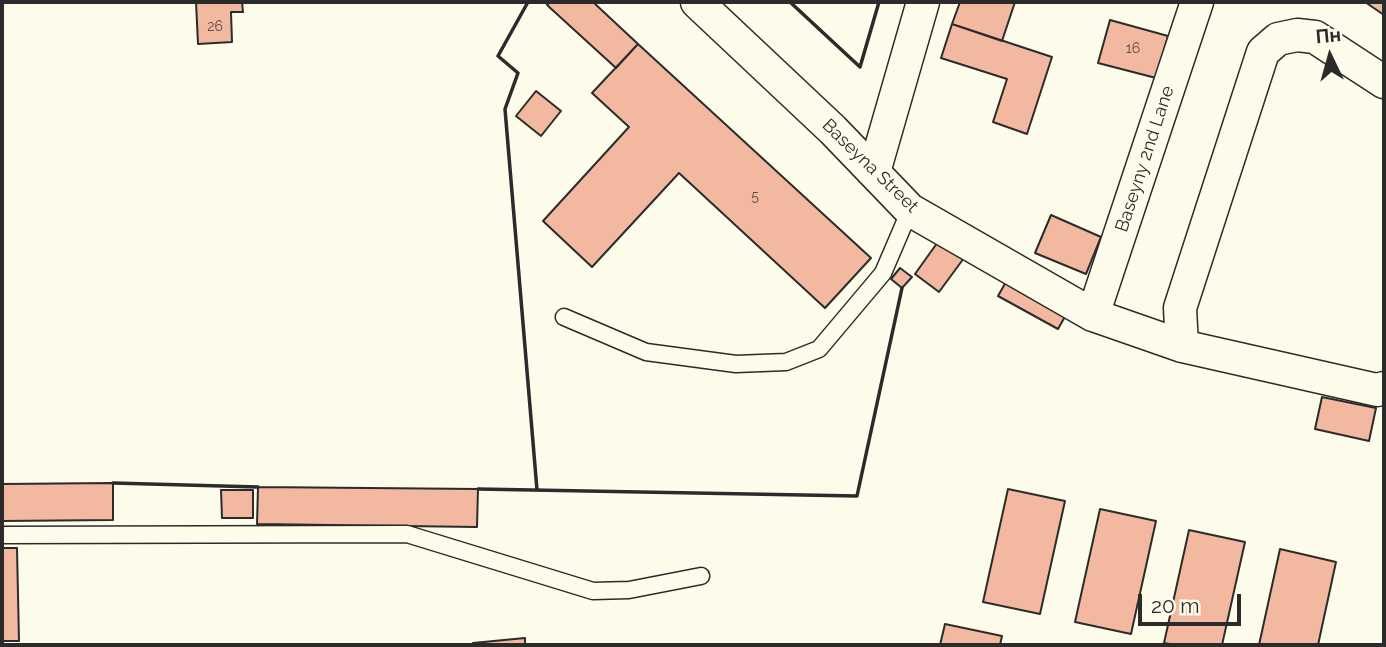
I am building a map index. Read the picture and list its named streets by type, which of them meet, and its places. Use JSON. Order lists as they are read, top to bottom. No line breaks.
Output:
{"streets":{"street":["Baseyny 2nd Lane","Baseyna Street"]},"crossings":[["Baseyny 2nd Lane","Baseyna Street"]],"house_numbers":["26","16","5"],"scale_bar":"20 m","north":"top"}
